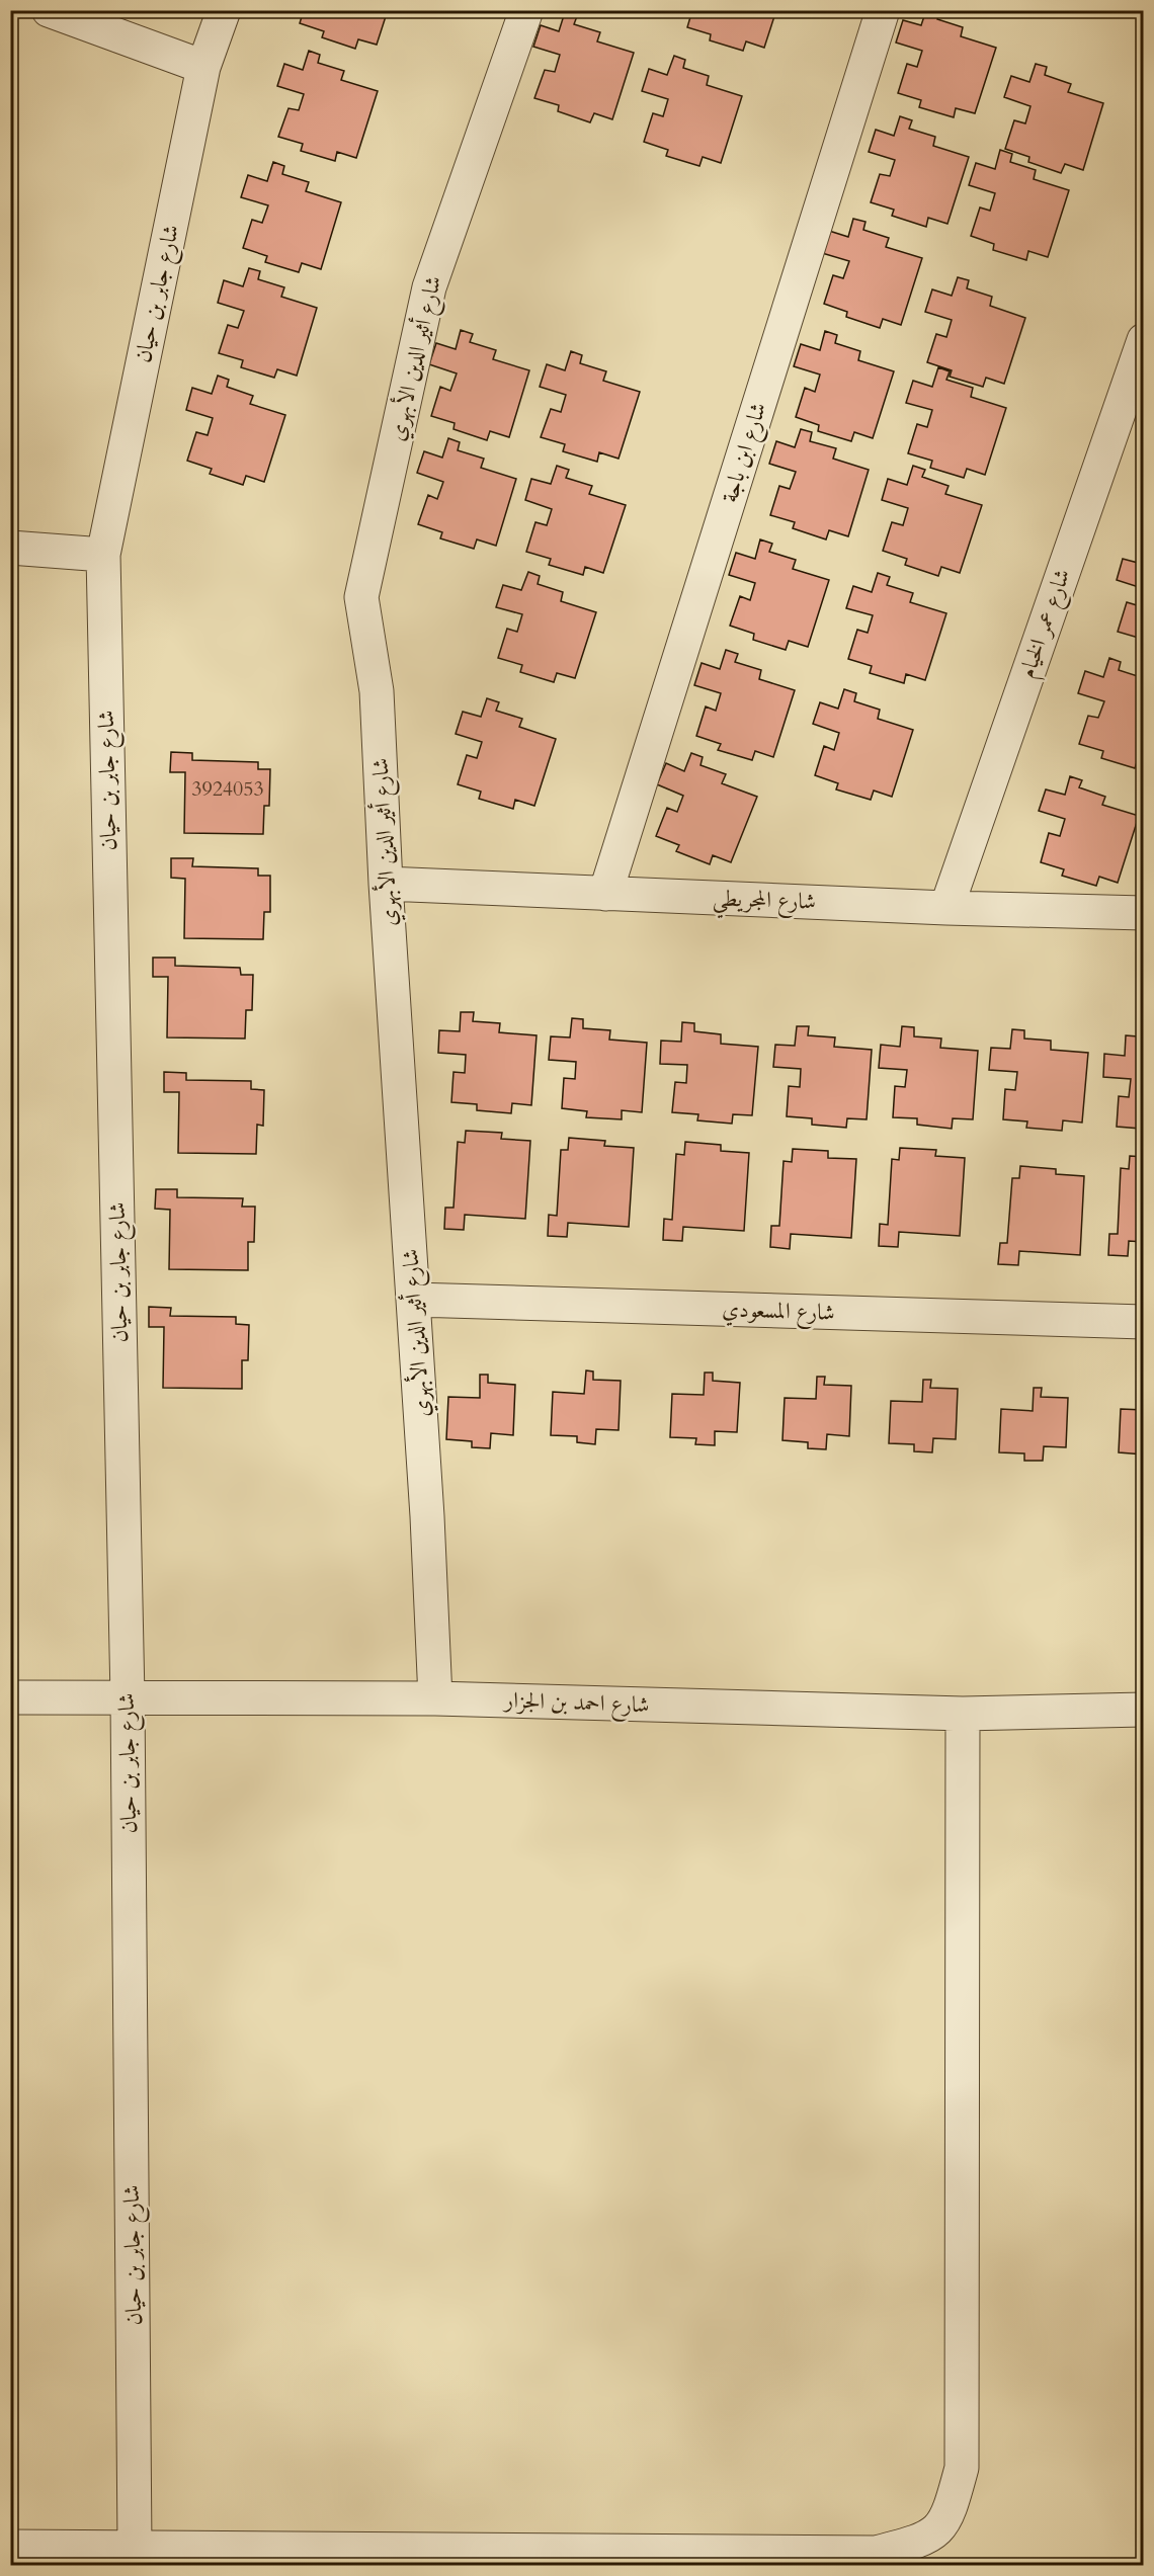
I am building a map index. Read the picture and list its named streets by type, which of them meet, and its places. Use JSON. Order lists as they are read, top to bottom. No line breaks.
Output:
{"streets":{"street":["شارع جابر بن حيان","شارع أثير الدين الأبهري","شارع ابن باجة","شارع عمر الخيام","شارع المجريطي","شارع المسعودي","شارع احمد بن الجزار"]},"crossings":[["شارع جابر بن حيان","شارع احمد بن الجزار"],["شارع أثير الدين الأبهري","شارع المجريطي"],["شارع أثير الدين الأبهري","شارع المسعودي"],["شارع أثير الدين الأبهري","شارع احمد بن الجزار"],["شارع ابن باجة","شارع المجريطي"],["شارع عمر الخيام","شارع المجريطي"]],"house_numbers":["3924053"]}
